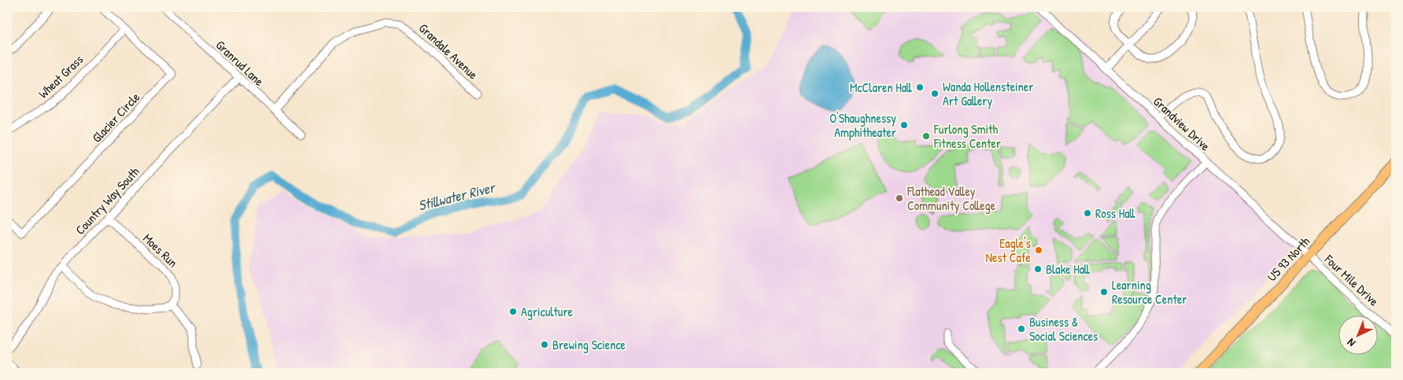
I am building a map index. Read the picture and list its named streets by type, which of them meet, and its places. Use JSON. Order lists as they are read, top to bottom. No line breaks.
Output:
{"streets":{"main road":["US 93 North"],"street":["Grandale Avenue","Granrud Lane","Wheat Grass","Glacier Circle","Grandview Drive","Country Way South","Moes Run","Four Mile Drive"]},"crossings":[["Grandale Avenue","Granrud Lane"],["Granrud Lane","Country Way South"],["Wheat Grass","Glacier Circle"],["Grandview Drive","US 93 North"],["Grandview Drive","Four Mile Drive"],["Country Way South","Moes Run"],["US 93 North","Four Mile Drive"]],"water":["Stillwater River"],"places":["McClaren Hall","Wanda Hollensteiner Art Gallery","O'Shaughnessy Amphitheater","Furlong Smith Fitness Center","Flathead Valley Community College","Ross Hall","Eagle's Nest Cafe","Blake Hall","Learning Resource Center","Agriculture","Business & Social Sciences","Brewing Science"],"north":"bottom left"}
